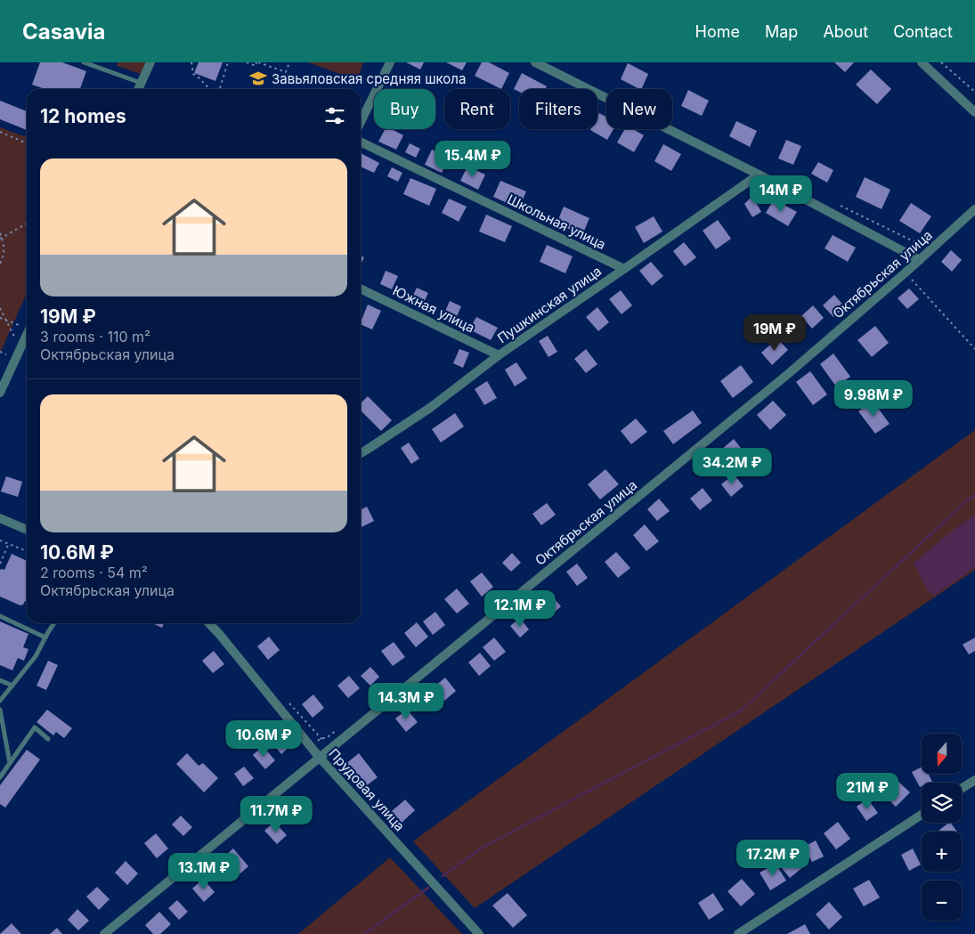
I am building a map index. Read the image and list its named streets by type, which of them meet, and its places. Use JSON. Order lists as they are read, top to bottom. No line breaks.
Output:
{"streets":{"street":["Школьная улица","Октябрьская улица","Пушкинская улица","Южная улица","Прудовая улица"]},"crossings":[["Школьная улица","Пушкинская улица"],["Октябрьская улица","Прудовая улица"],["Пушкинская улица","Южная улица"]],"places":{"school or university":["Завьяловская средняя школа"]},"north":"bottom","page":{"header":"Casavia","nav":["Home","Map","About","Contact"],"chip":["Buy","Rent","Filters","New"],"heading":"12 homes","price":["15.4M ₽","14M ₽","19M ₽","9.98M ₽","34.2M ₽","12.1M ₽","14.3M ₽","10.6M ₽","21M ₽","11.7M ₽","17.2M ₽","13.1M ₽"],"list":[{"name":"19M ₽","note":"3 rooms · 110 m² · Октябрьская улица"},{"name":"10.6M ₽","note":"2 rooms · 54 m² · Октябрьская улица"}],"map_buttons":["+","−"]}}
